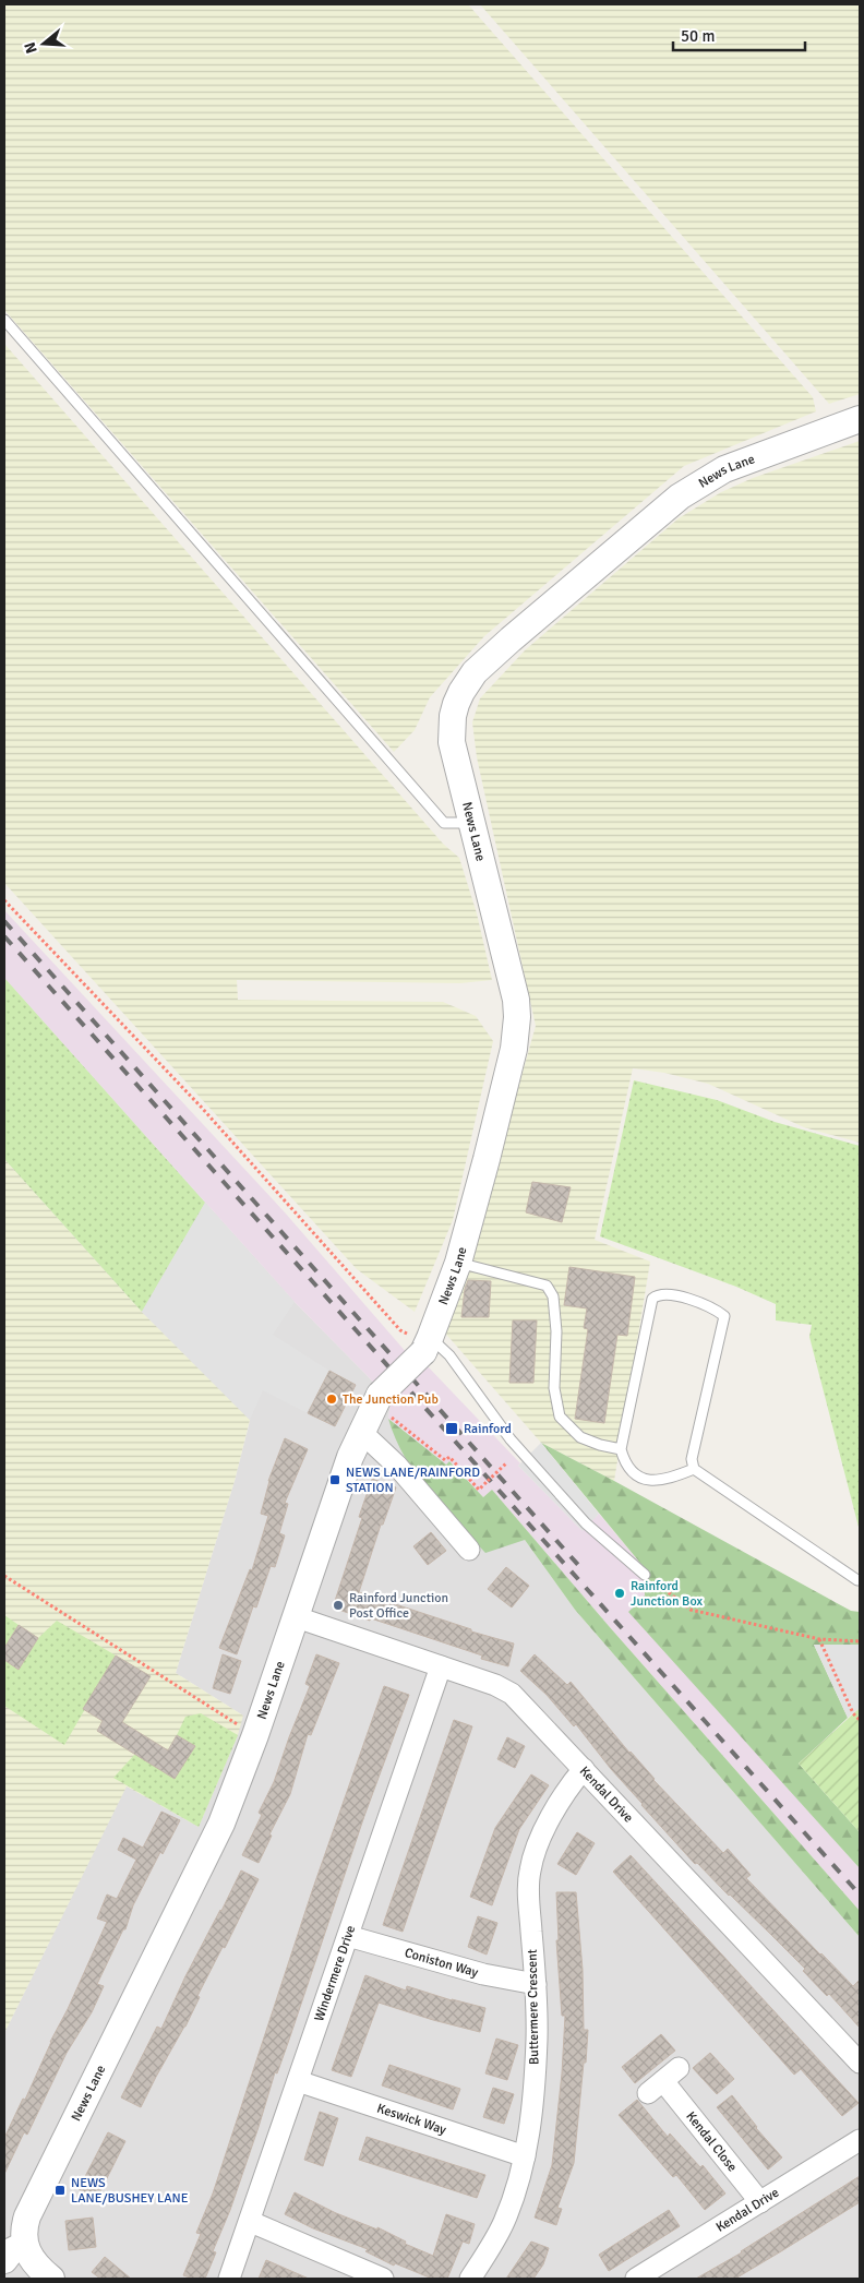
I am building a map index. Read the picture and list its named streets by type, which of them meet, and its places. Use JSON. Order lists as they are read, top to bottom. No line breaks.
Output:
{"streets":{"street":["News Lane","Kendal Drive","Coniston Way","Windermere Drive","Buttermere Crescent","Keswick Way","Kendal Close"]},"crossings":[["News Lane","Kendal Drive"],["Kendal Drive","Windermere Drive"],["Kendal Drive","Buttermere Crescent"],["Kendal Drive","Kendal Close"],["Coniston Way","Windermere Drive"],["Coniston Way","Buttermere Crescent"],["Windermere Drive","Keswick Way"],["Buttermere Crescent","Keswick Way"]],"places":{"other":["The Junction Pub","Rainford Junction Box","Rainford Junction Post Office"],"transit":["Rainford","NEWS LANE/RAINFORD STATION","NEWS LANE/BUSHEY LANE"]},"scale_bar":"50 m","north":"left"}
